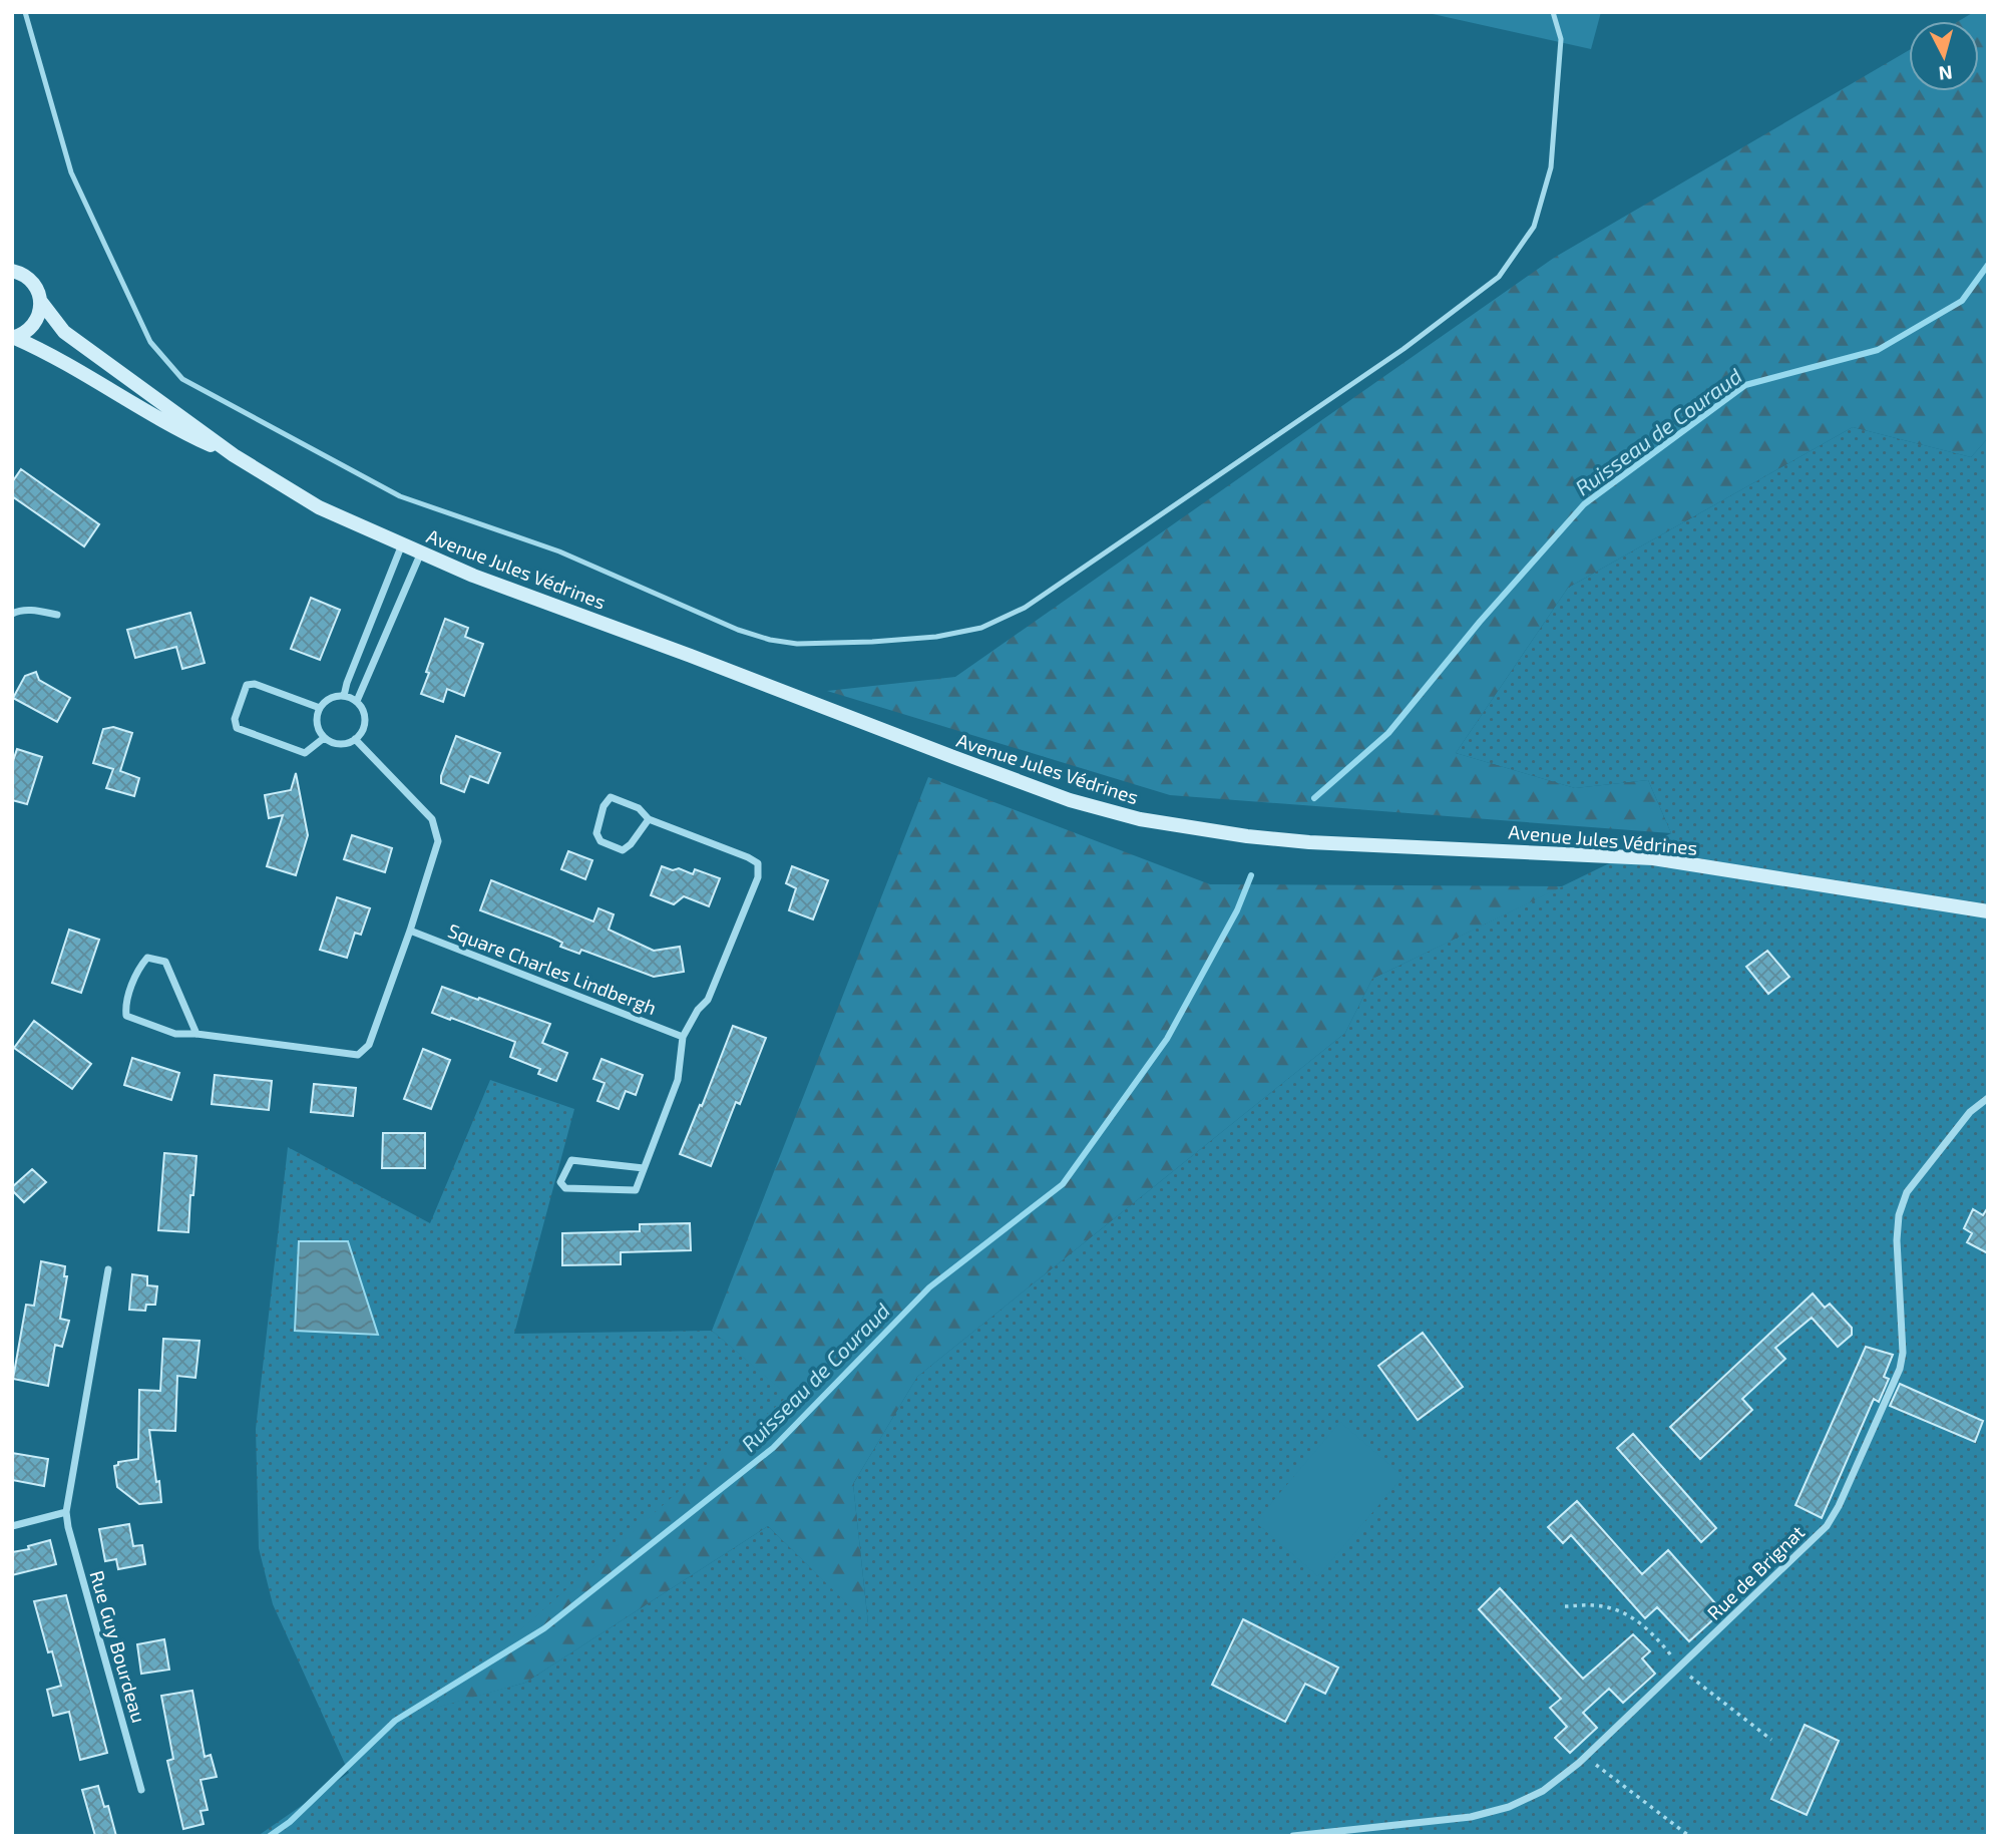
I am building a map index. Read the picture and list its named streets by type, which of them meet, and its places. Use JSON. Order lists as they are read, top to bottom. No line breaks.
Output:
{"streets":{"main road":["Avenue Jules Védrines"],"street":["Square Charles Lindbergh","Rue de Brignat","Rue Guy Bourdeau"]},"water":["Ruisseau de Couraud"],"north":"bottom"}
